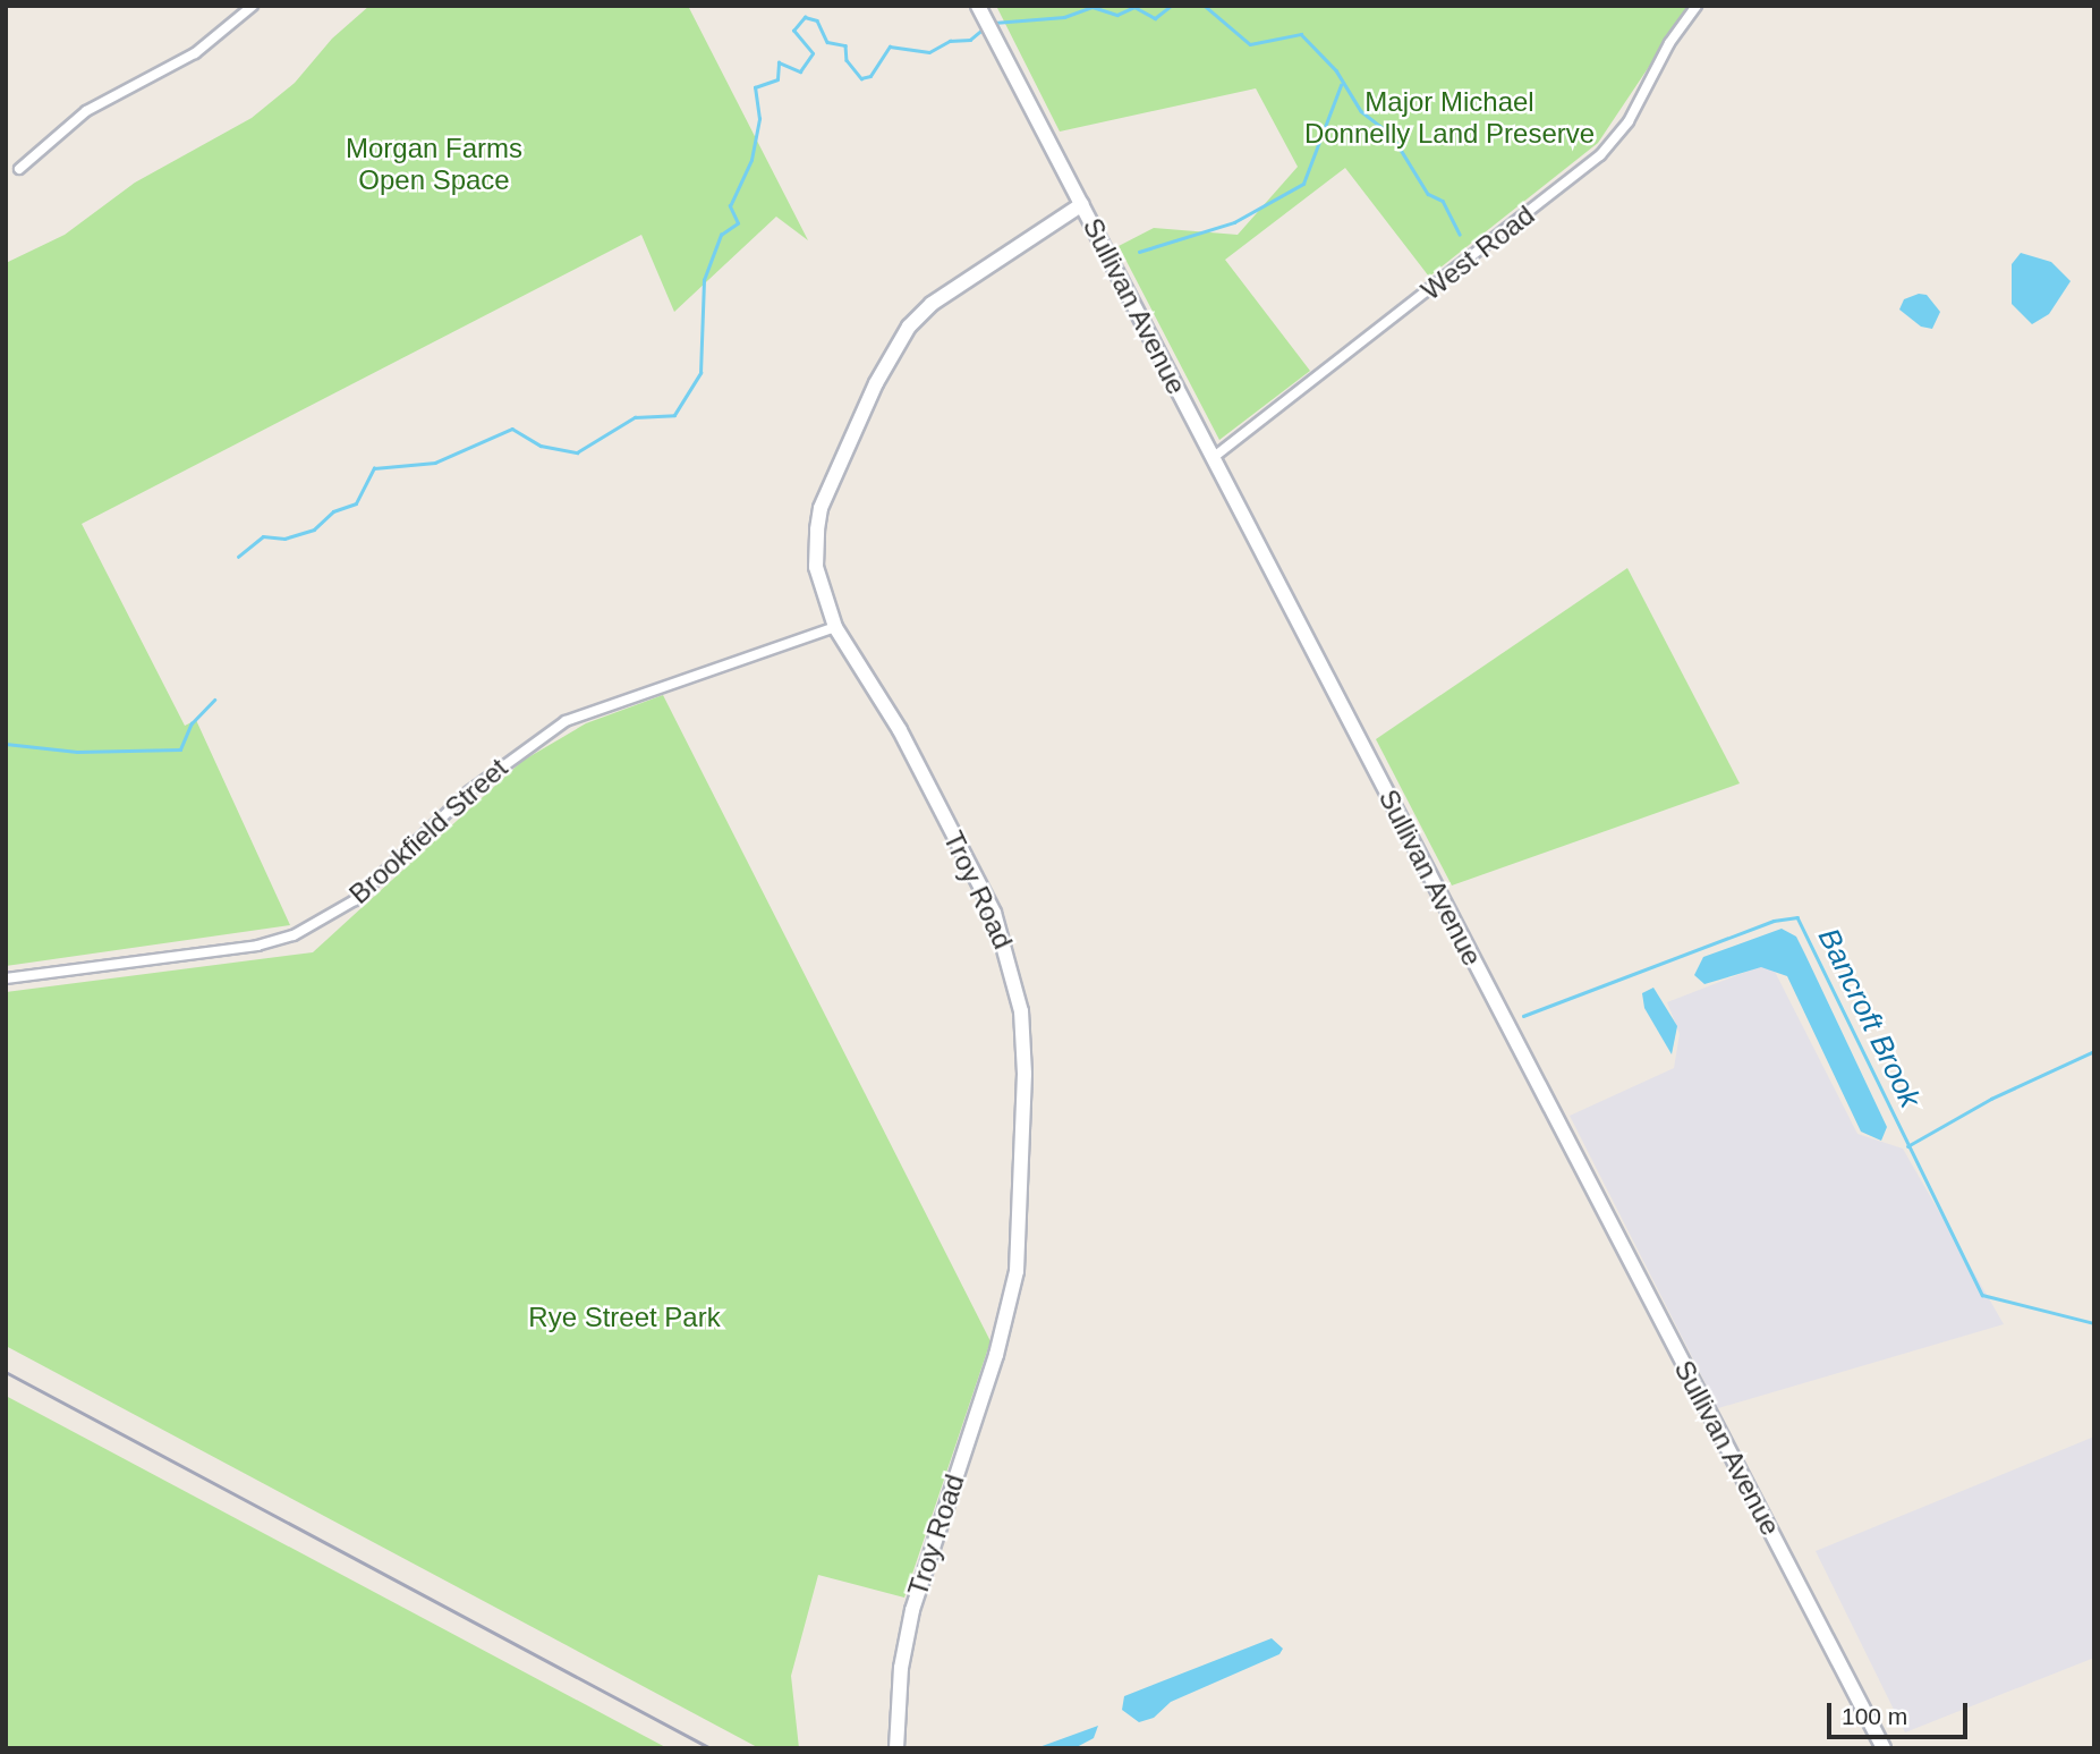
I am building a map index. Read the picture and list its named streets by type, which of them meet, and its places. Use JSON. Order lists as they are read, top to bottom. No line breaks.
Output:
{"streets":{"main road":["Sullivan Avenue","Troy Road"],"street":["West Road","Brookfield Street"]},"crossings":[["West Road","Sullivan Avenue"],["Sullivan Avenue","Troy Road"],["Brookfield Street","Troy Road"]],"water":["Bancroft Brook"],"parks":["Major Michael Donnelly Land Preserve","Morgan Farms Open Space","Rye Street Park"],"scale_bar":"100 m"}
